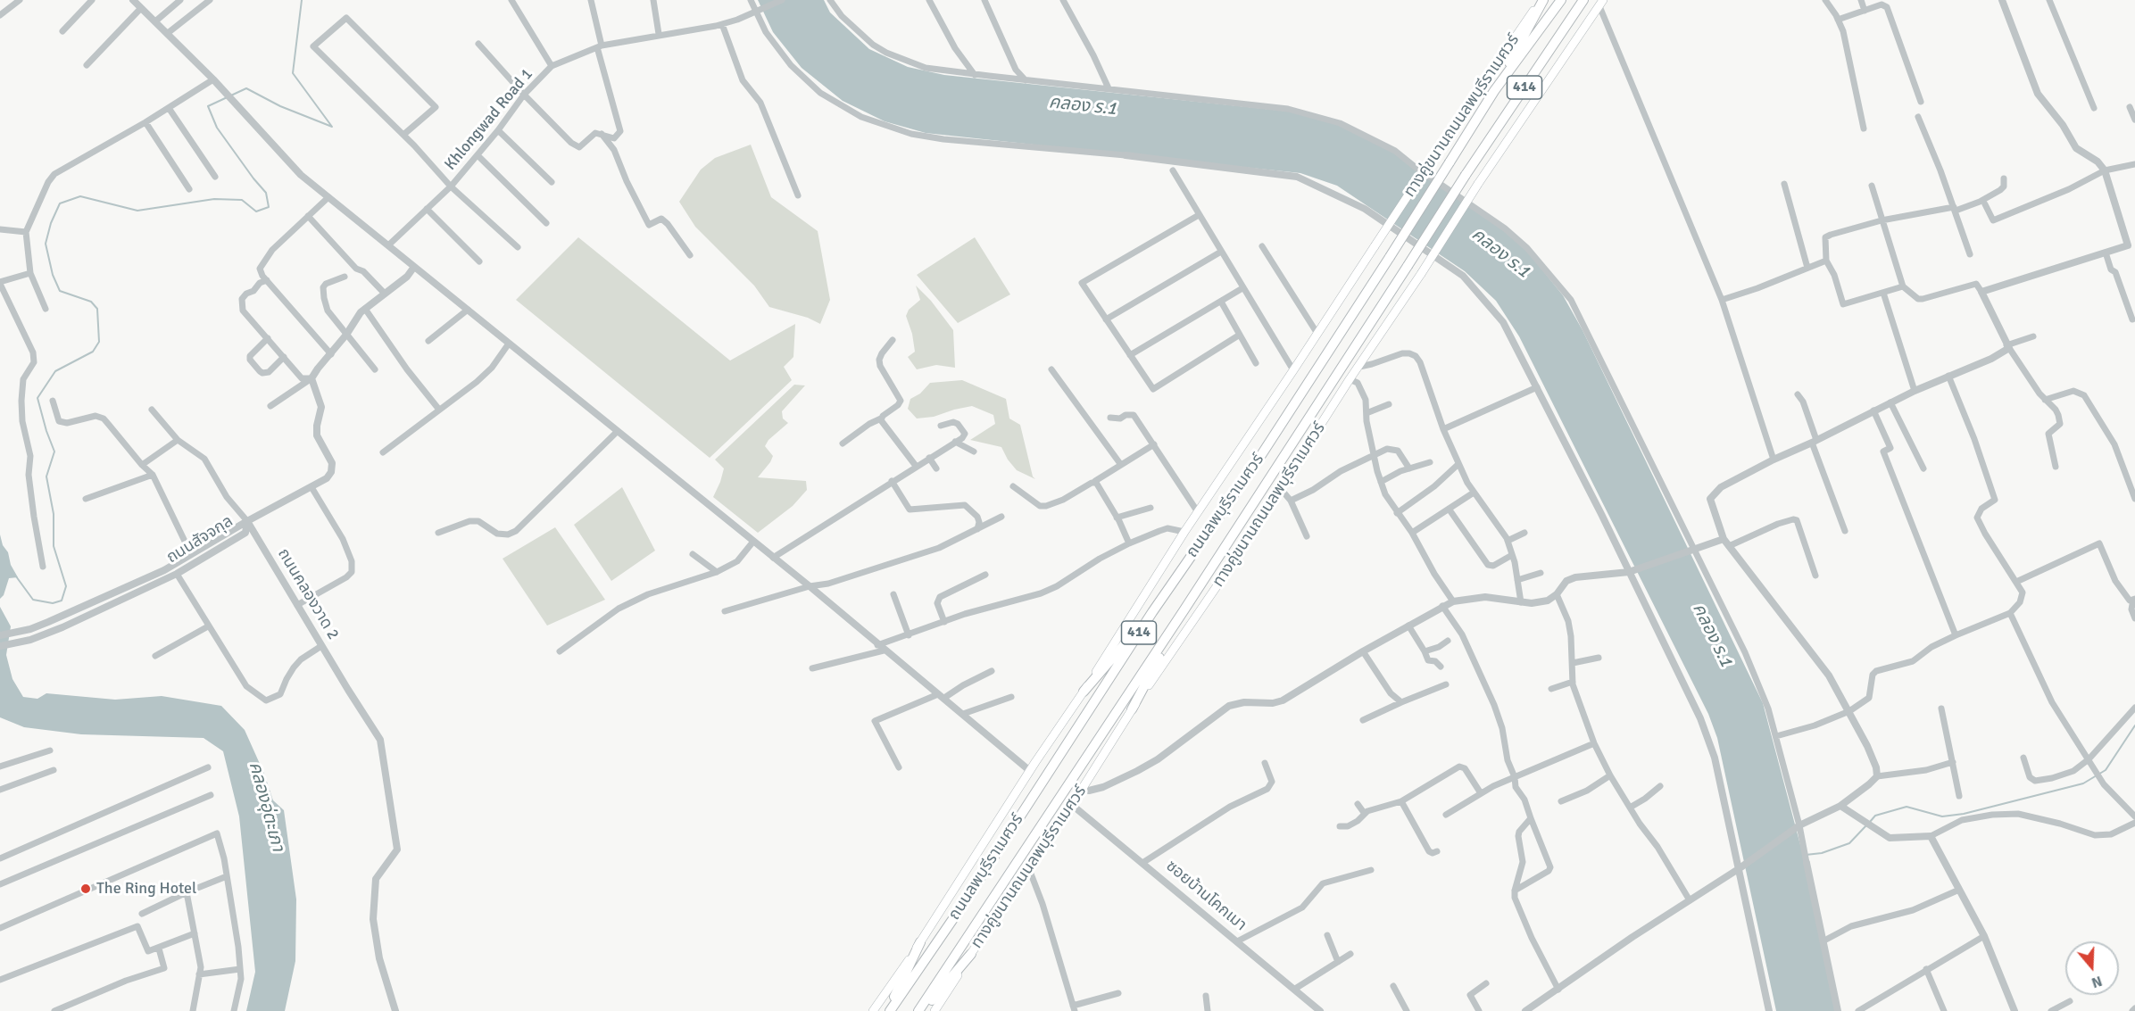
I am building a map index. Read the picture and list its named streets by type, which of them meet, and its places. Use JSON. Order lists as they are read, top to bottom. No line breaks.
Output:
{"streets":{"main road":["414","ทางคู่ขนานถนนลพบุรีราเมศวร์","ถนนลพบุรีราเมศวร์"],"street":["Khlongwad Road 1","ถนนสัจจกุล","ถนนคลองวาด 2","ซอยบ้านโคกเมา"]},"crossings":[["ทางคู่ขนานถนนลพบุรีราเมศวร์","ซอยบ้านโคกเมา"],["ถนนสัจจกุล","ถนนคลองวาด 2"]],"water":["คลอง ร.1","คลองอุ่ตะเภา"],"places":["The Ring Hotel"],"north":"bottom"}
